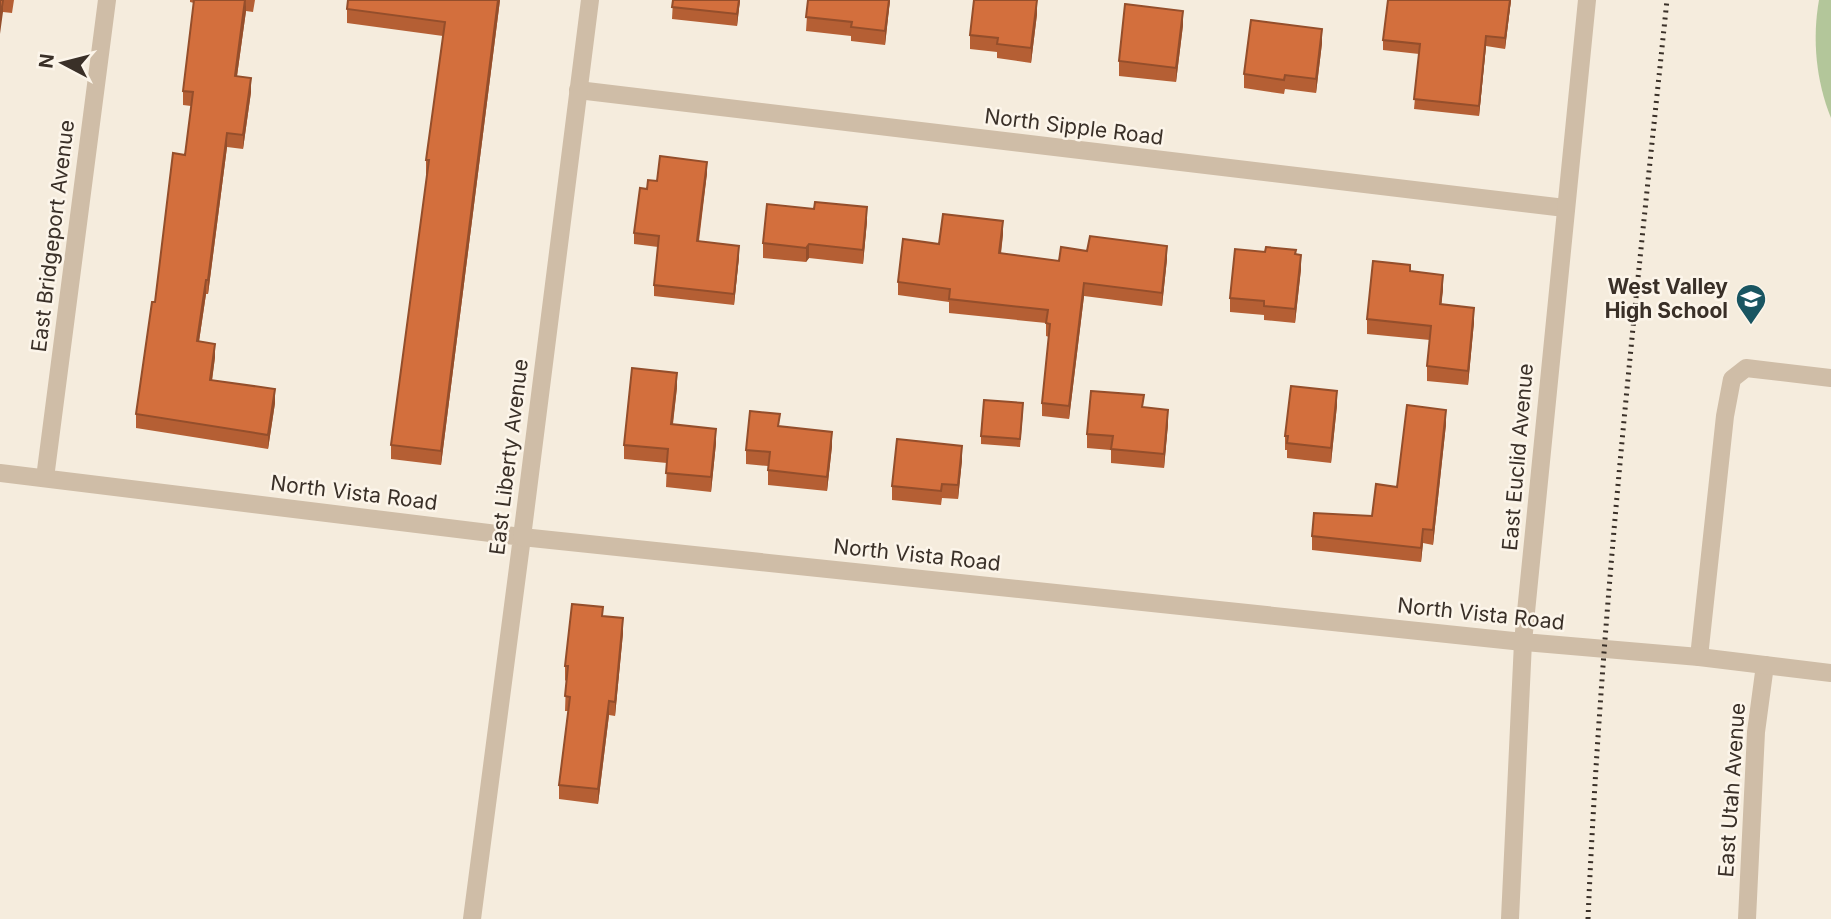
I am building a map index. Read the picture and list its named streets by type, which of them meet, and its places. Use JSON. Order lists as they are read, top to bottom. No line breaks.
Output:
{"streets":{"street":["North Sipple Road","East Bridgeport Avenue","East Liberty Avenue","East Euclid Avenue","North Vista Road","East Utah Avenue"]},"crossings":[["North Sipple Road","East Liberty Avenue"],["North Sipple Road","East Euclid Avenue"],["East Bridgeport Avenue","North Vista Road"],["East Liberty Avenue","North Vista Road"],["East Euclid Avenue","North Vista Road"],["North Vista Road","East Utah Avenue"]],"places":{"school or university":["West Valley High School"]},"north":"left"}
